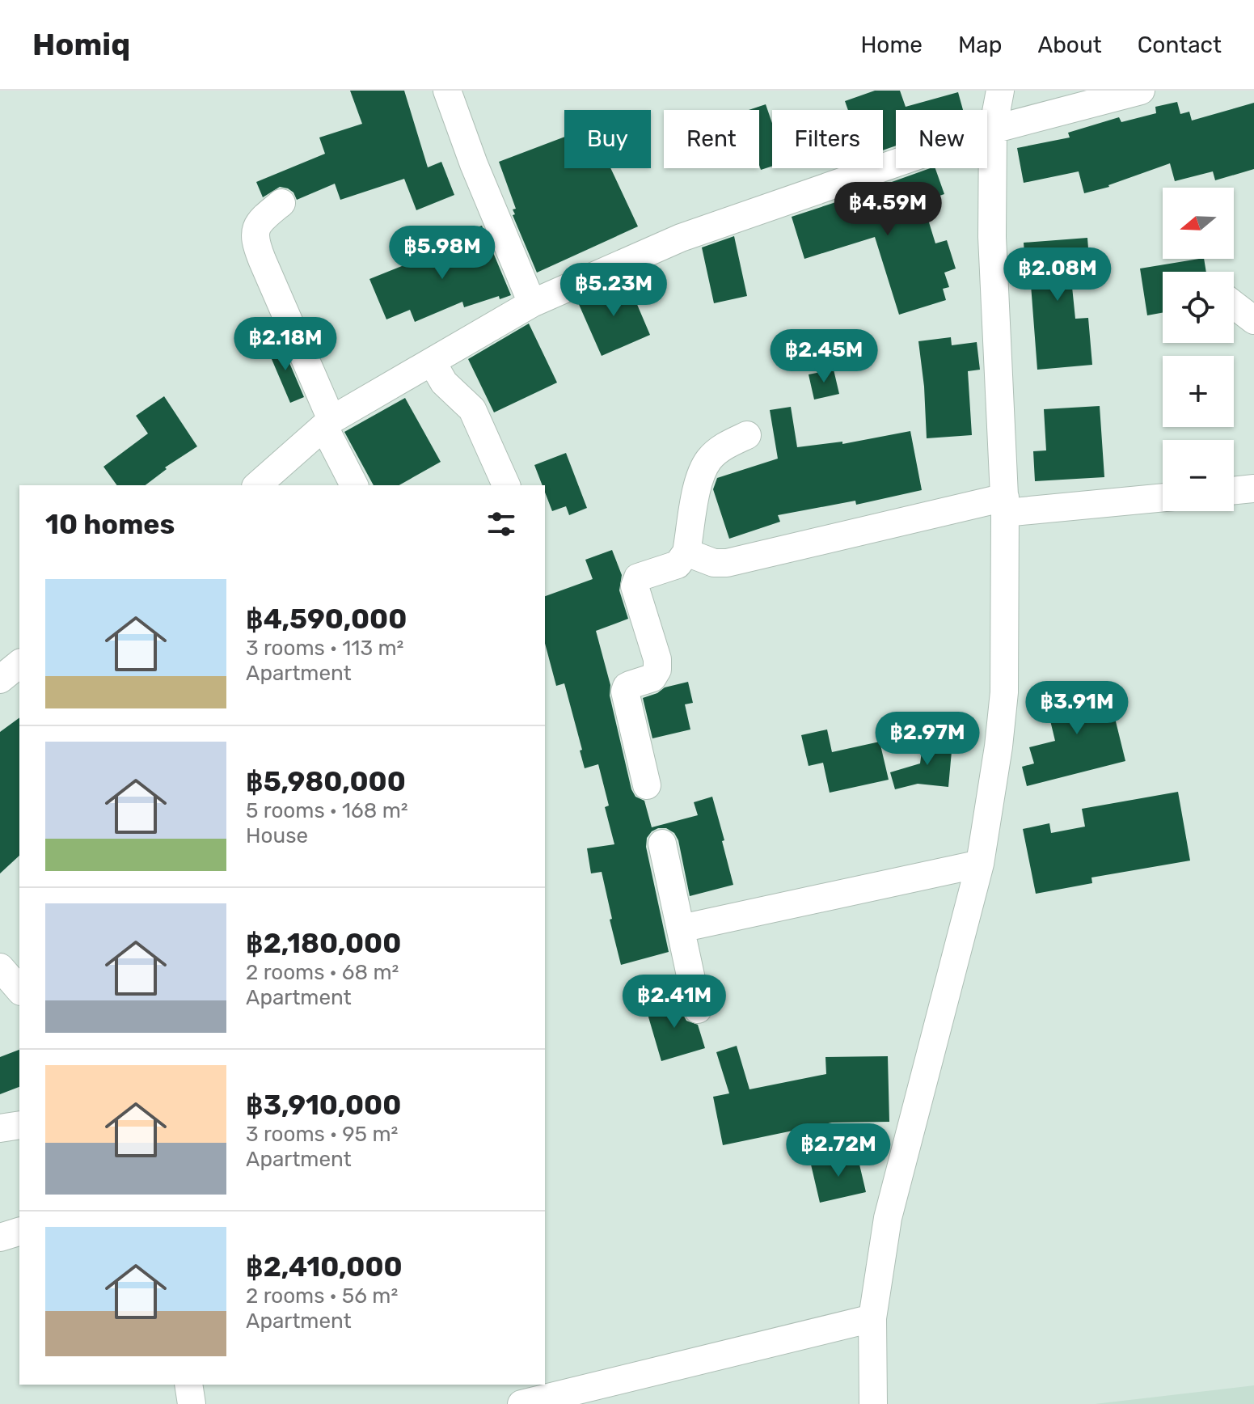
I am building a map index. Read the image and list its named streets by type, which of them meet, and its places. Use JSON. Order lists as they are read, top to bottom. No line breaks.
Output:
{"north":"left","page":{"header":"Homiq","nav":["Home","Map","About","Contact"],"chip":["Buy","Rent","Filters","New"],"price":["฿4.59M","฿5.98M","฿2.08M","฿5.23M","฿2.18M","฿2.45M","฿3.91M","฿2.97M","฿2.41M","฿2.72M"],"map_buttons":["+","−"],"heading":"10 homes","list":[{"name":"฿4,590,000","note":"3 rooms · 113 m² · Apartment"},{"name":"฿5,980,000","note":"5 rooms · 168 m² · House"},{"name":"฿2,180,000","note":"2 rooms · 68 m² · Apartment"},{"name":"฿3,910,000","note":"3 rooms · 95 m² · Apartment"},{"name":"฿2,410,000","note":"2 rooms · 56 m² · Apartment"}]}}
